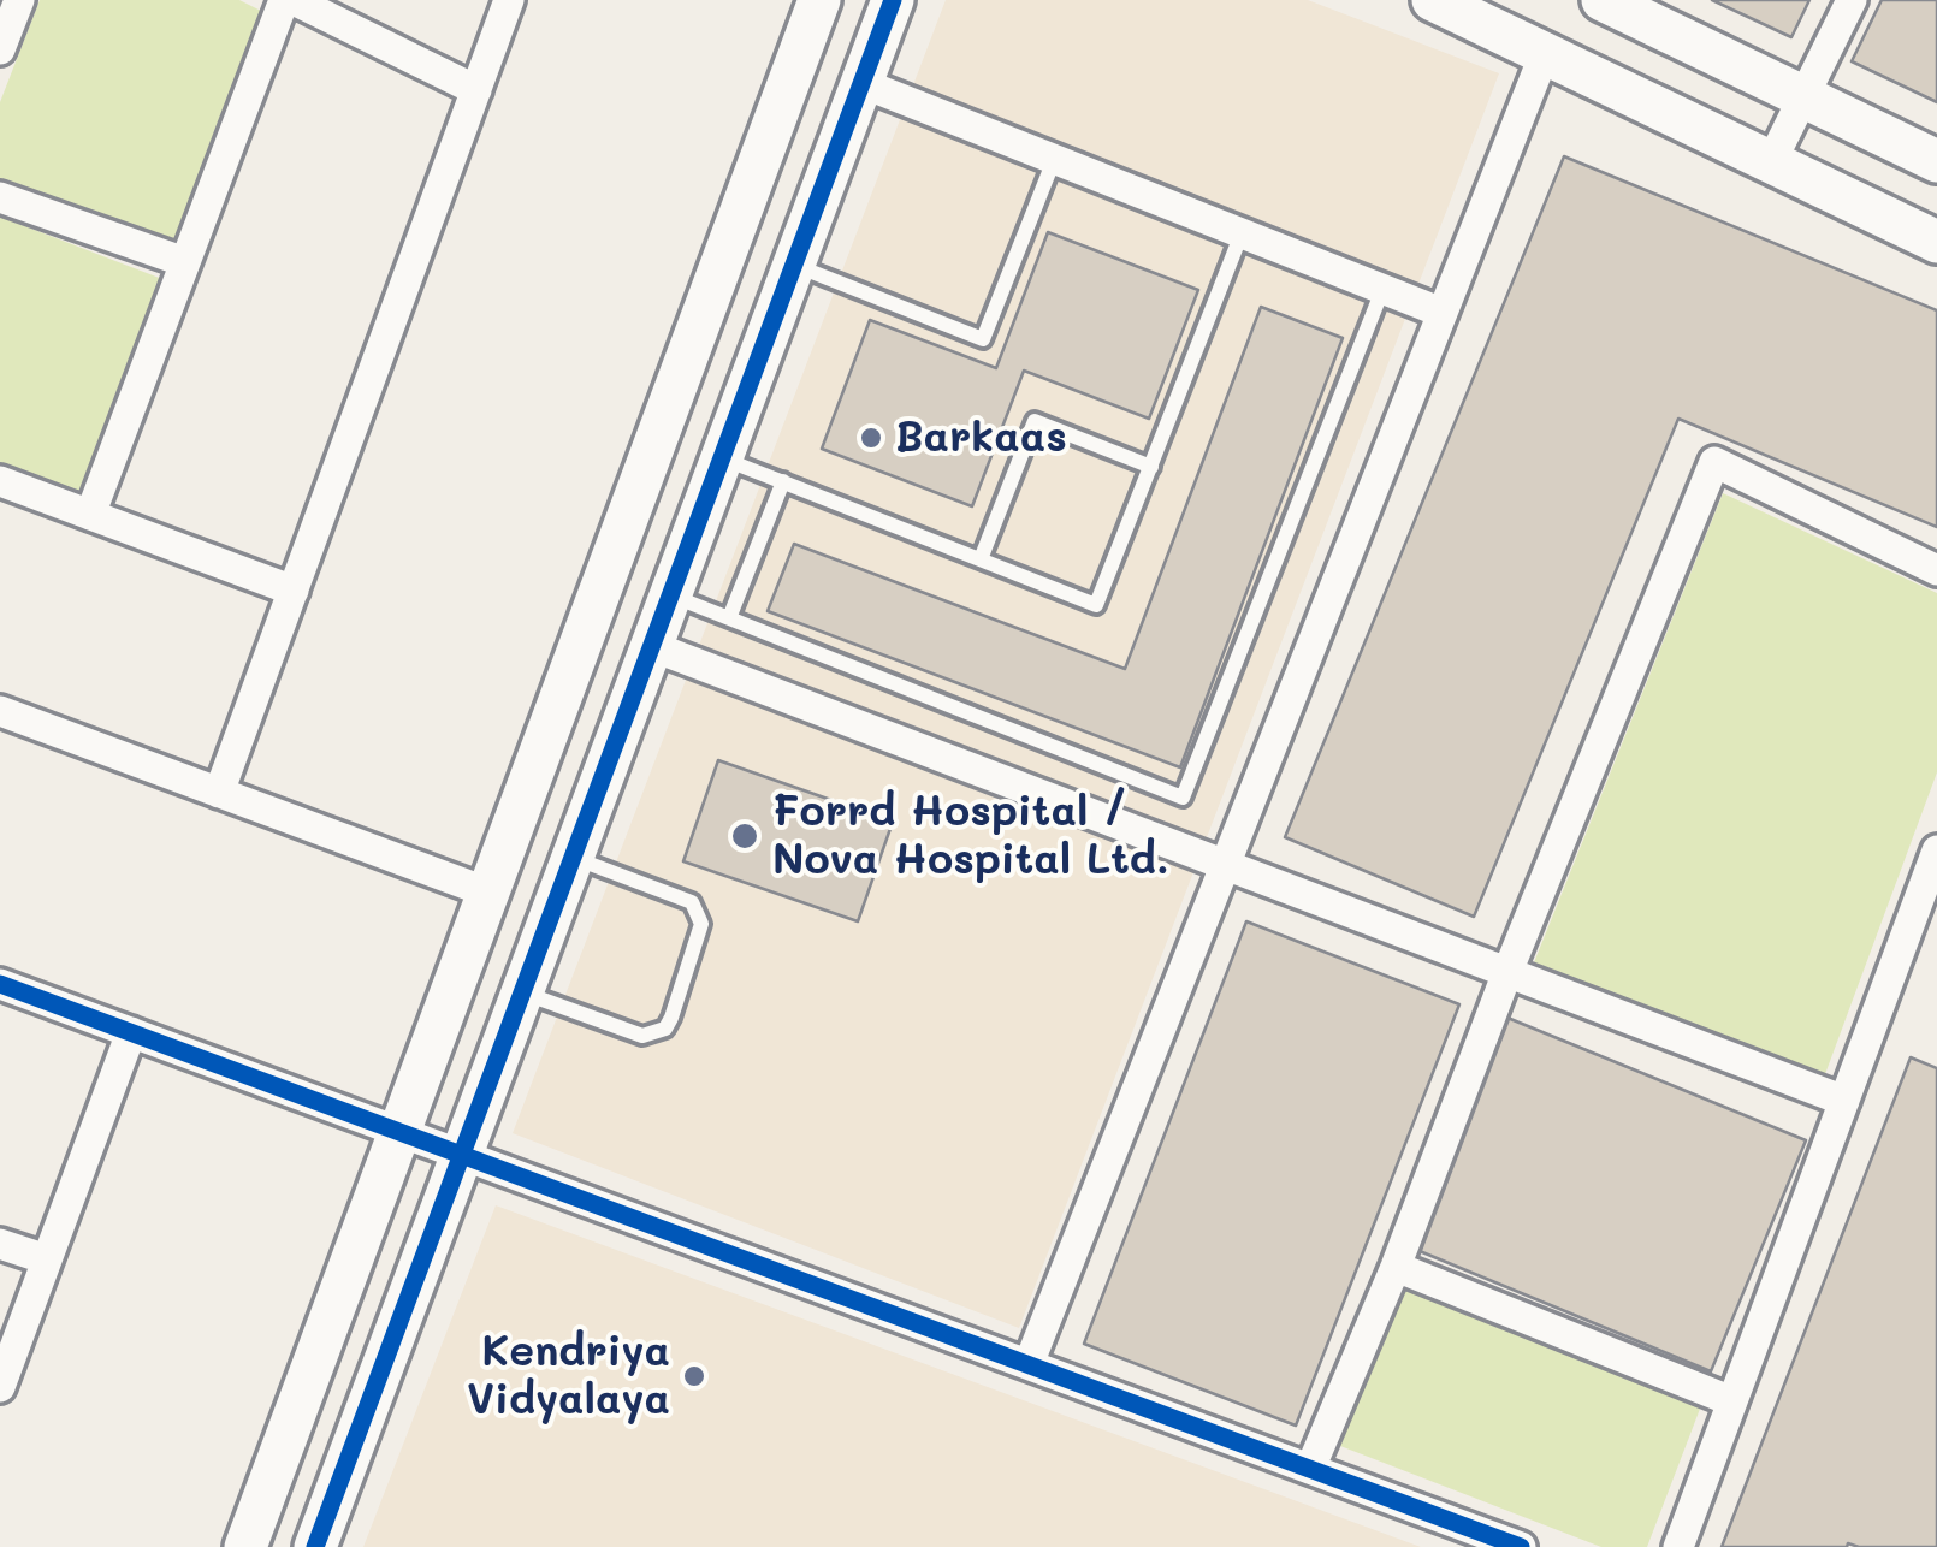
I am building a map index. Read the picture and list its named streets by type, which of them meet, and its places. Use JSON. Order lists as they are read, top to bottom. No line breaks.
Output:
{"places":["Barkaas","Forrd Hospital / Nova Hospital Ltd.","Kendriya Vidyalaya"]}
